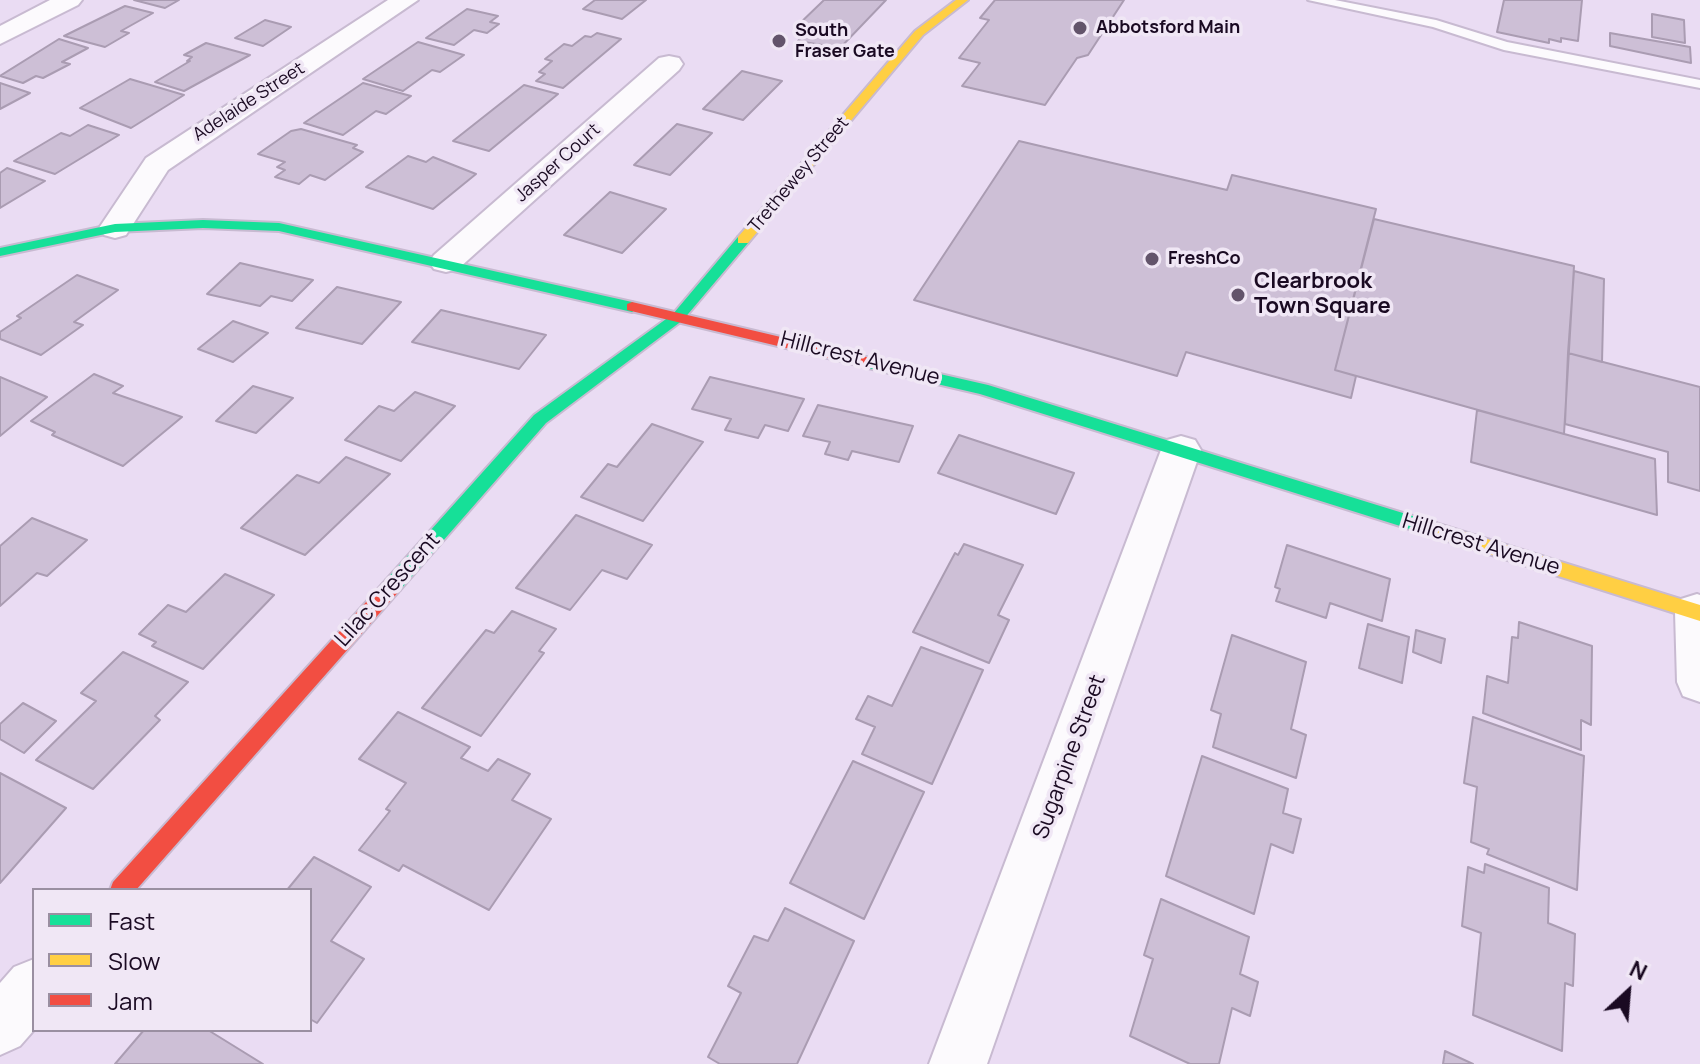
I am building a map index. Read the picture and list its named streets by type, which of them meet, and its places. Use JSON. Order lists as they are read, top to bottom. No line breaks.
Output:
{"streets":{"street":["Adelaide Street","Jasper Court","Trethewey Street","Hillcrest Avenue","Lilac Crescent","Sugarpine Street"]},"crossings":[["Adelaide Street","Hillcrest Avenue"],["Jasper Court","Hillcrest Avenue"],["Trethewey Street","Hillcrest Avenue"],["Trethewey Street","Lilac Crescent"],["Hillcrest Avenue","Lilac Crescent"],["Hillcrest Avenue","Sugarpine Street"]],"places":["Abbotsford Main","South Fraser Gate","FreshCo","Clearbrook Town Square"],"legend":["Fast","Slow","Jam"],"north":"top right"}
